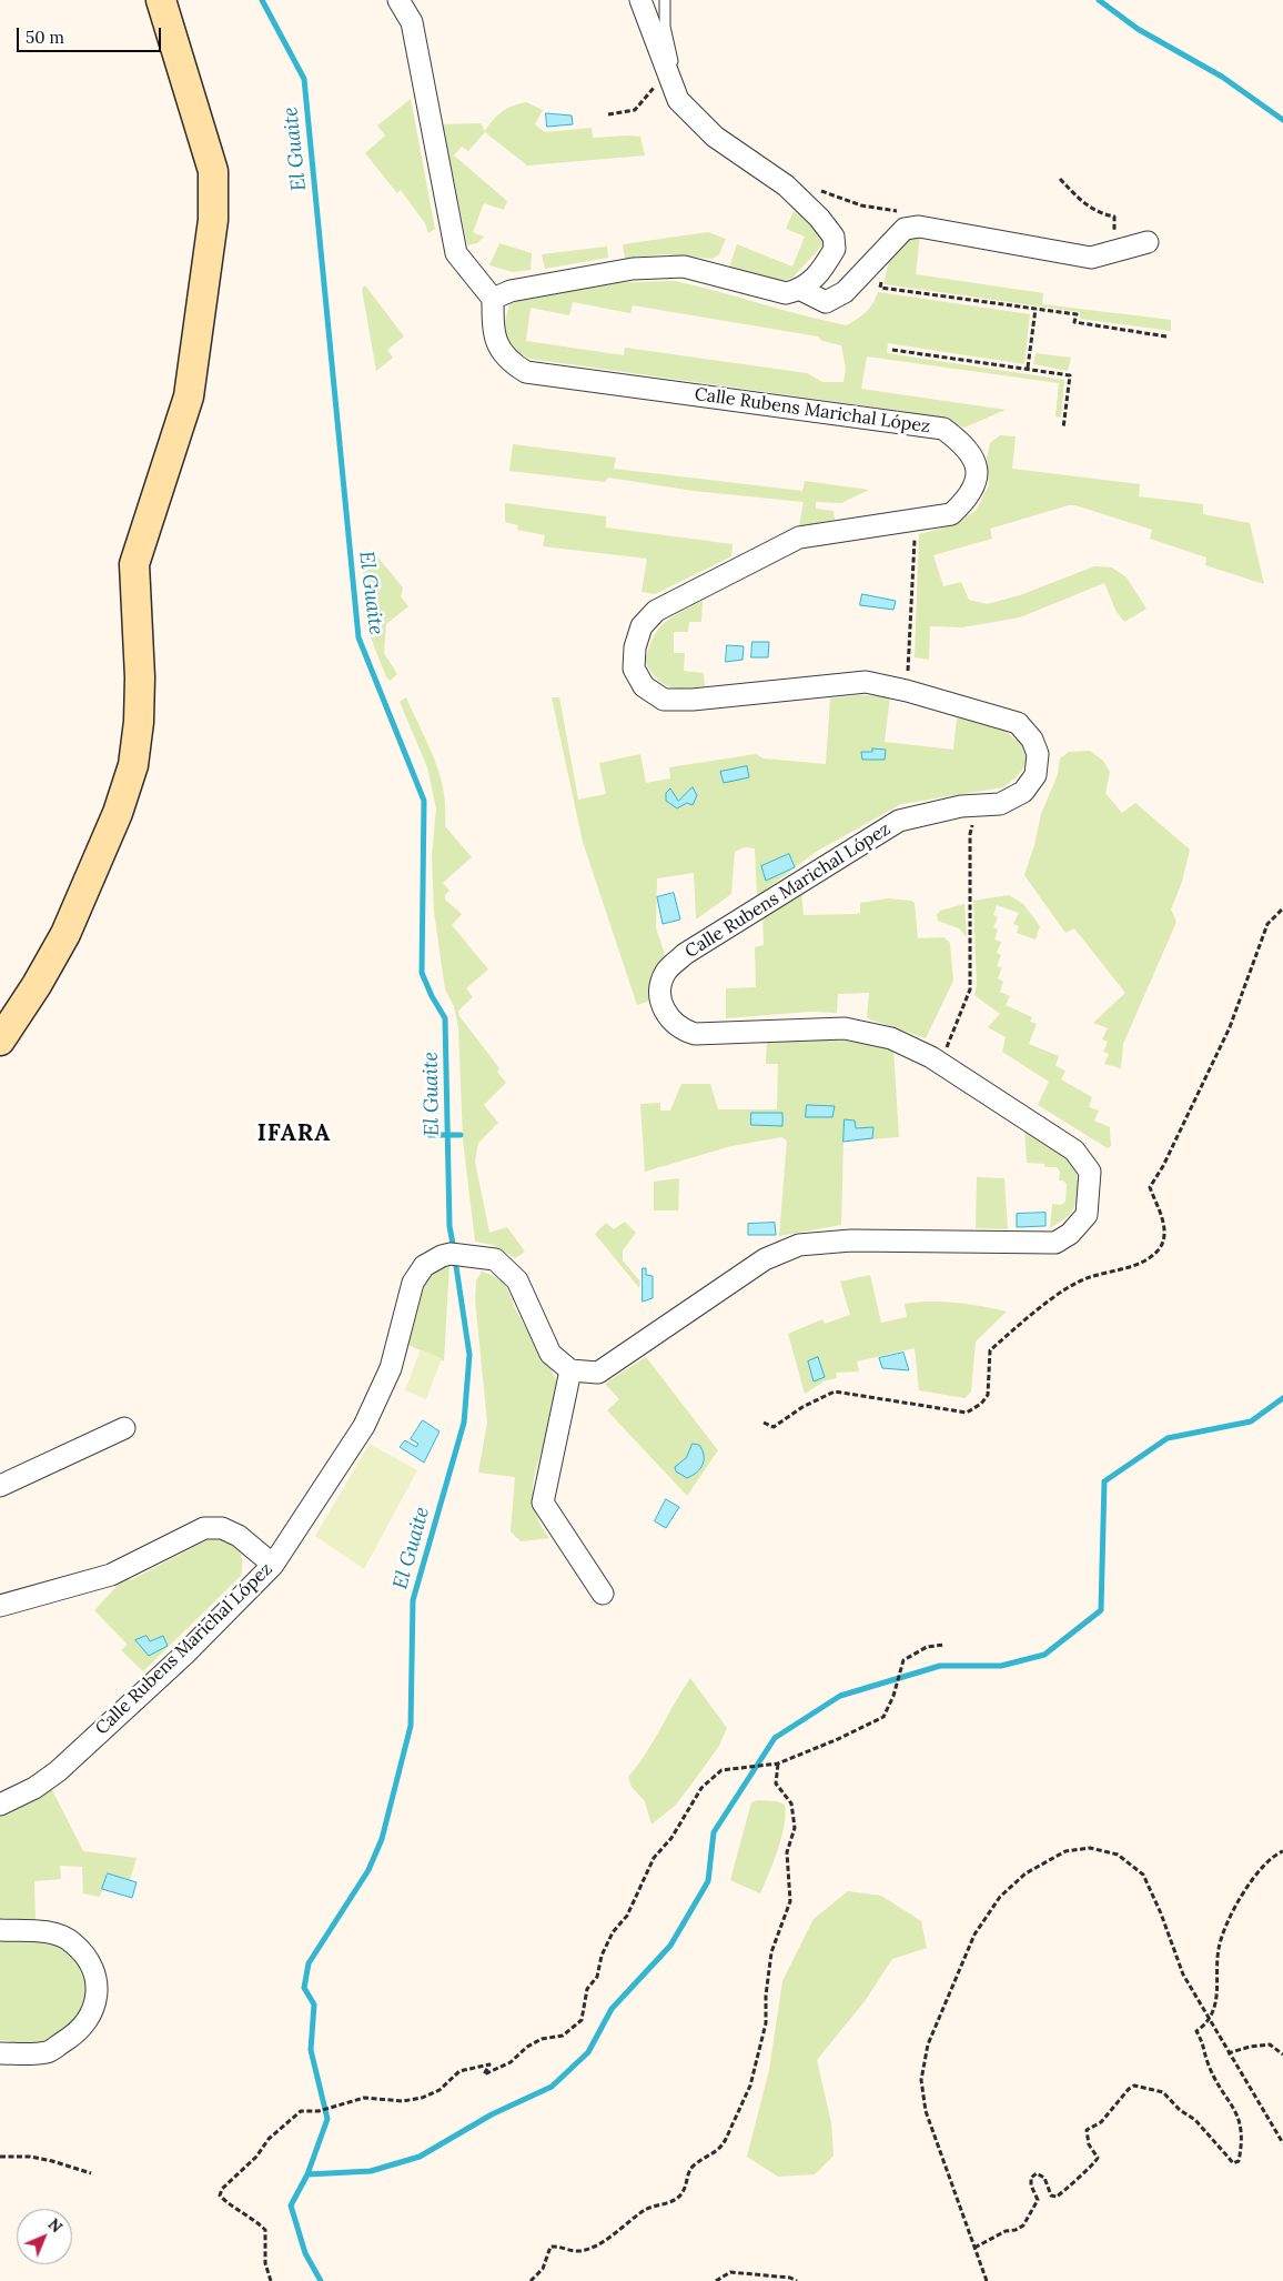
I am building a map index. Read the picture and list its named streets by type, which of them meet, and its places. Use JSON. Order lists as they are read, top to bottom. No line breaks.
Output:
{"streets":{"street":["Calle Rubens Marichal López"]},"districts":["IFARA"],"water":["El Guaite"],"scale_bar":"50 m","north":"top right"}
